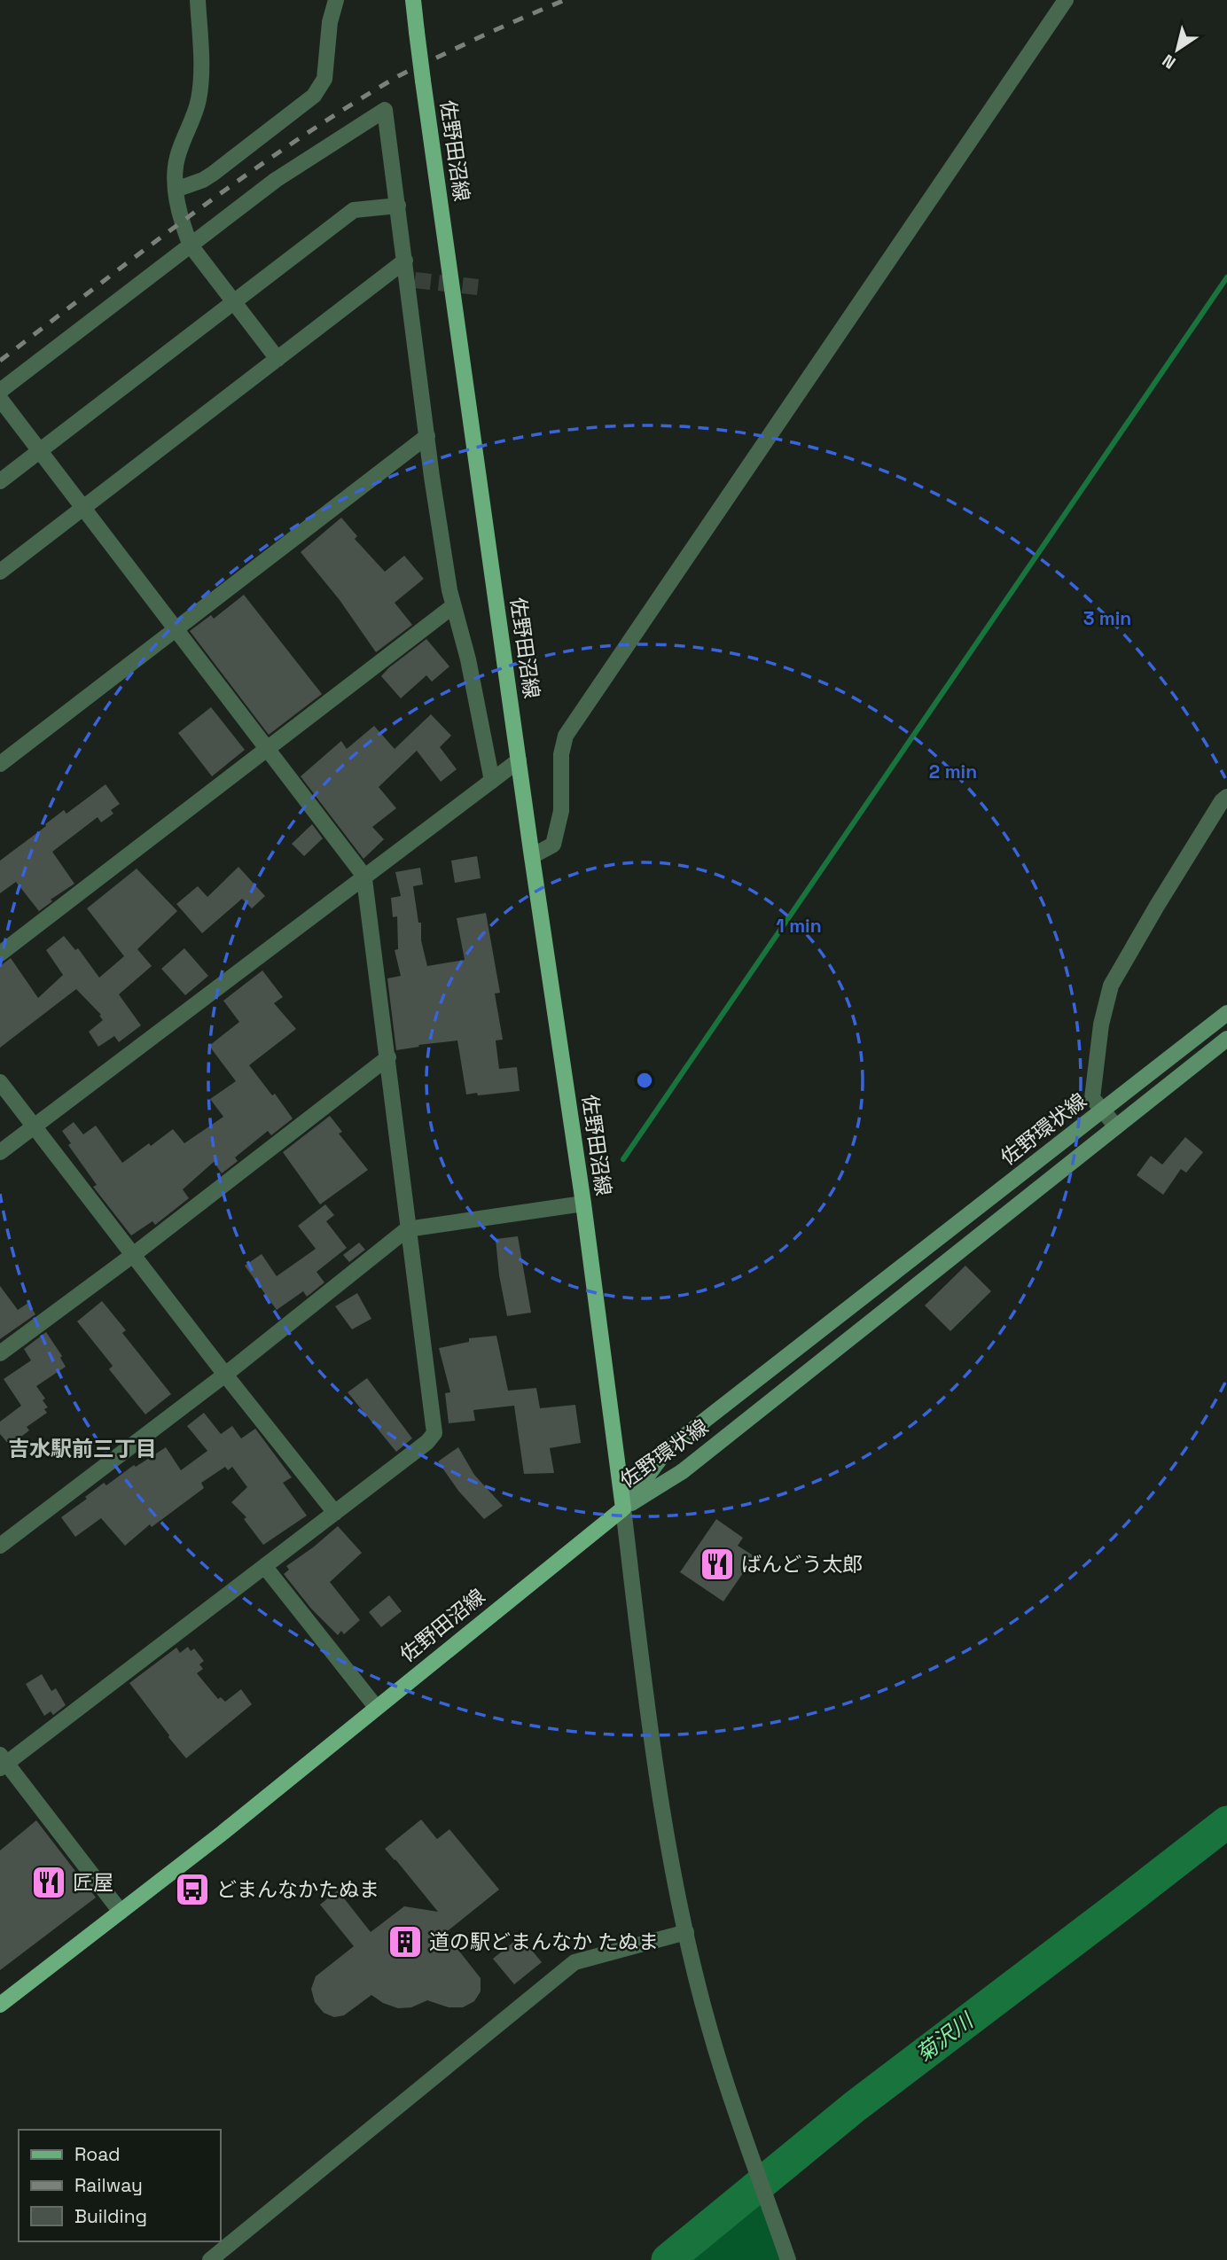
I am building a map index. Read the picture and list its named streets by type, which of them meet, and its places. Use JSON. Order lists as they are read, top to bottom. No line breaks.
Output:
{"streets":{"main road":["佐野田沼線","佐野環状線"]},"crossings":[["佐野田沼線","佐野環状線"]],"districts":["吉水駅前三丁目"],"water":["菊沢川"],"places":{"restaurant":["ばんどう太郎","匠屋"],"bus stop":["どまんなかたぬま"],"building":["道の駅どまんなか たぬま"]},"legend":["Road","Railway","Building"],"north":"bottom left","rings":["3 min","2 min","1 min"]}
